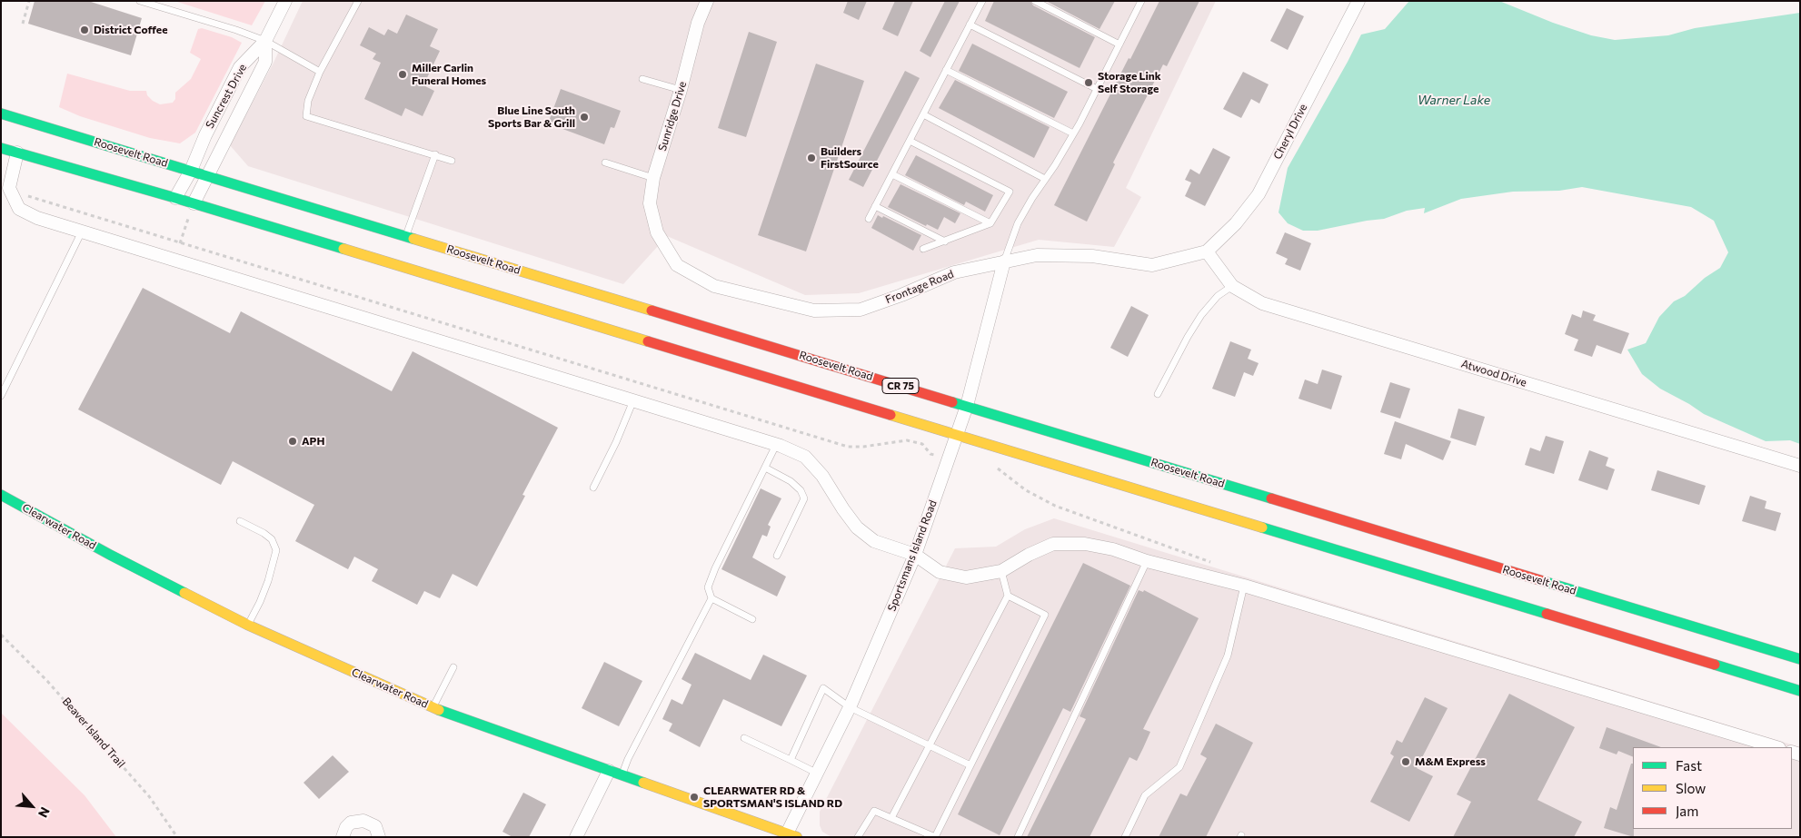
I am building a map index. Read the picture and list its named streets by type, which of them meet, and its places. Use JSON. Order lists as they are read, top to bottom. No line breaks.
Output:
{"streets":{"main road":["Roosevelt Road","CR 75","Clearwater Road"],"street":["Suncrest Drive","Sunridge Drive","Cheryl Drive","Frontage Road","Atwood Drive","Sportsmans Island Road"],"path":["Beaver Island Trail"]},"crossings":[["Suncrest Drive","Roosevelt Road"],["Sunridge Drive","Frontage Road"],["Cheryl Drive","Frontage Road"],["Cheryl Drive","Atwood Drive"],["Roosevelt Road","Sportsmans Island Road"],["Frontage Road","Atwood Drive"],["Frontage Road","Sportsmans Island Road"],["Clearwater Road","Sportsmans Island Road"]],"water":["Warner Lake"],"places":["District Coffee","Miller Carlin Funeral Homes","Storage Link Self Storage","Blue Line South Sports Bar & Grill","Builders FirstSource","APH","M&M Express","CLEARWATER RD & SPORTSMAN'S ISLAND RD"],"legend":["Fast","Slow","Jam"],"north":"bottom right"}
